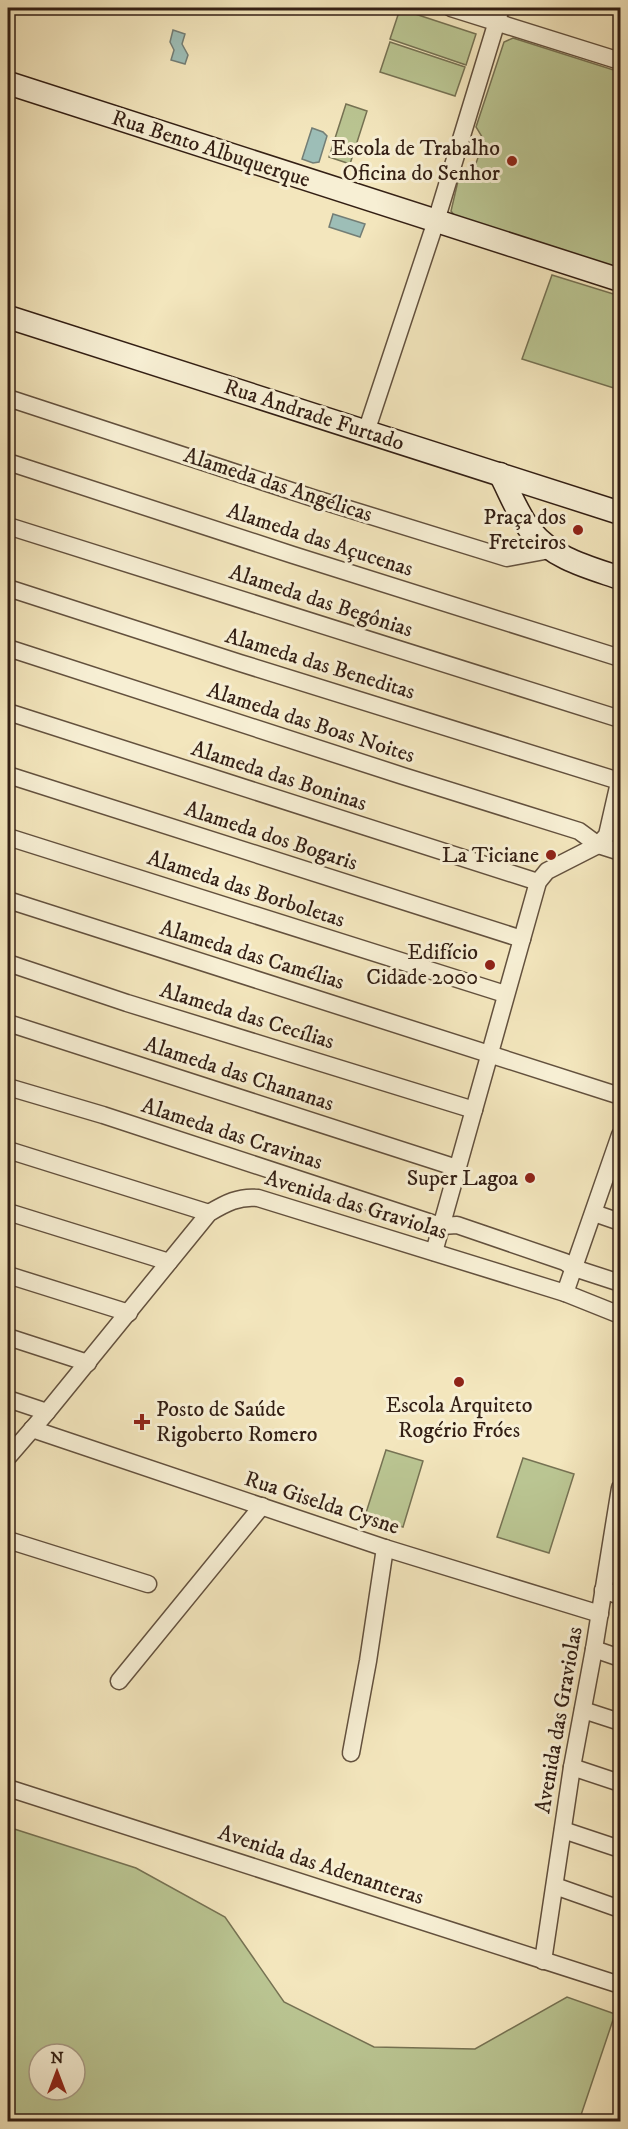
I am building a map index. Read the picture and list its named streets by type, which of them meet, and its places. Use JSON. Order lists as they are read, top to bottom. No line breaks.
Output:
{"streets":{"street":["Rua Bento Albuquerque","Rua Andrade Furtado","Alameda das Angélicas","Alameda das Açucenas","Alameda das Begônias","Alameda das Beneditas","Alameda das Boas Noites","Alameda das Boninas","Alameda dos Bogaris","Alameda das Borboletas","Alameda das Camélias","Alameda das Cecílias","Alameda das Chananas","Alameda das Cravinas","Avenida das Graviolas","Rua Giselda Cysne","Avenida das Adenanteras"]},"crossings":[["Avenida das Graviolas","Rua Giselda Cysne"],["Avenida das Graviolas","Avenida das Adenanteras"]],"places":{"other":["Escola de Trabalho Oficina do Senhor","Praça dos Freteiros","La Ticiane","Edifício Cidade 2000","Super Lagoa","Escola Arquiteto Rogério Fróes"],"health":["Posto de Saúde Rigoberto Romero"]},"north":"top"}
